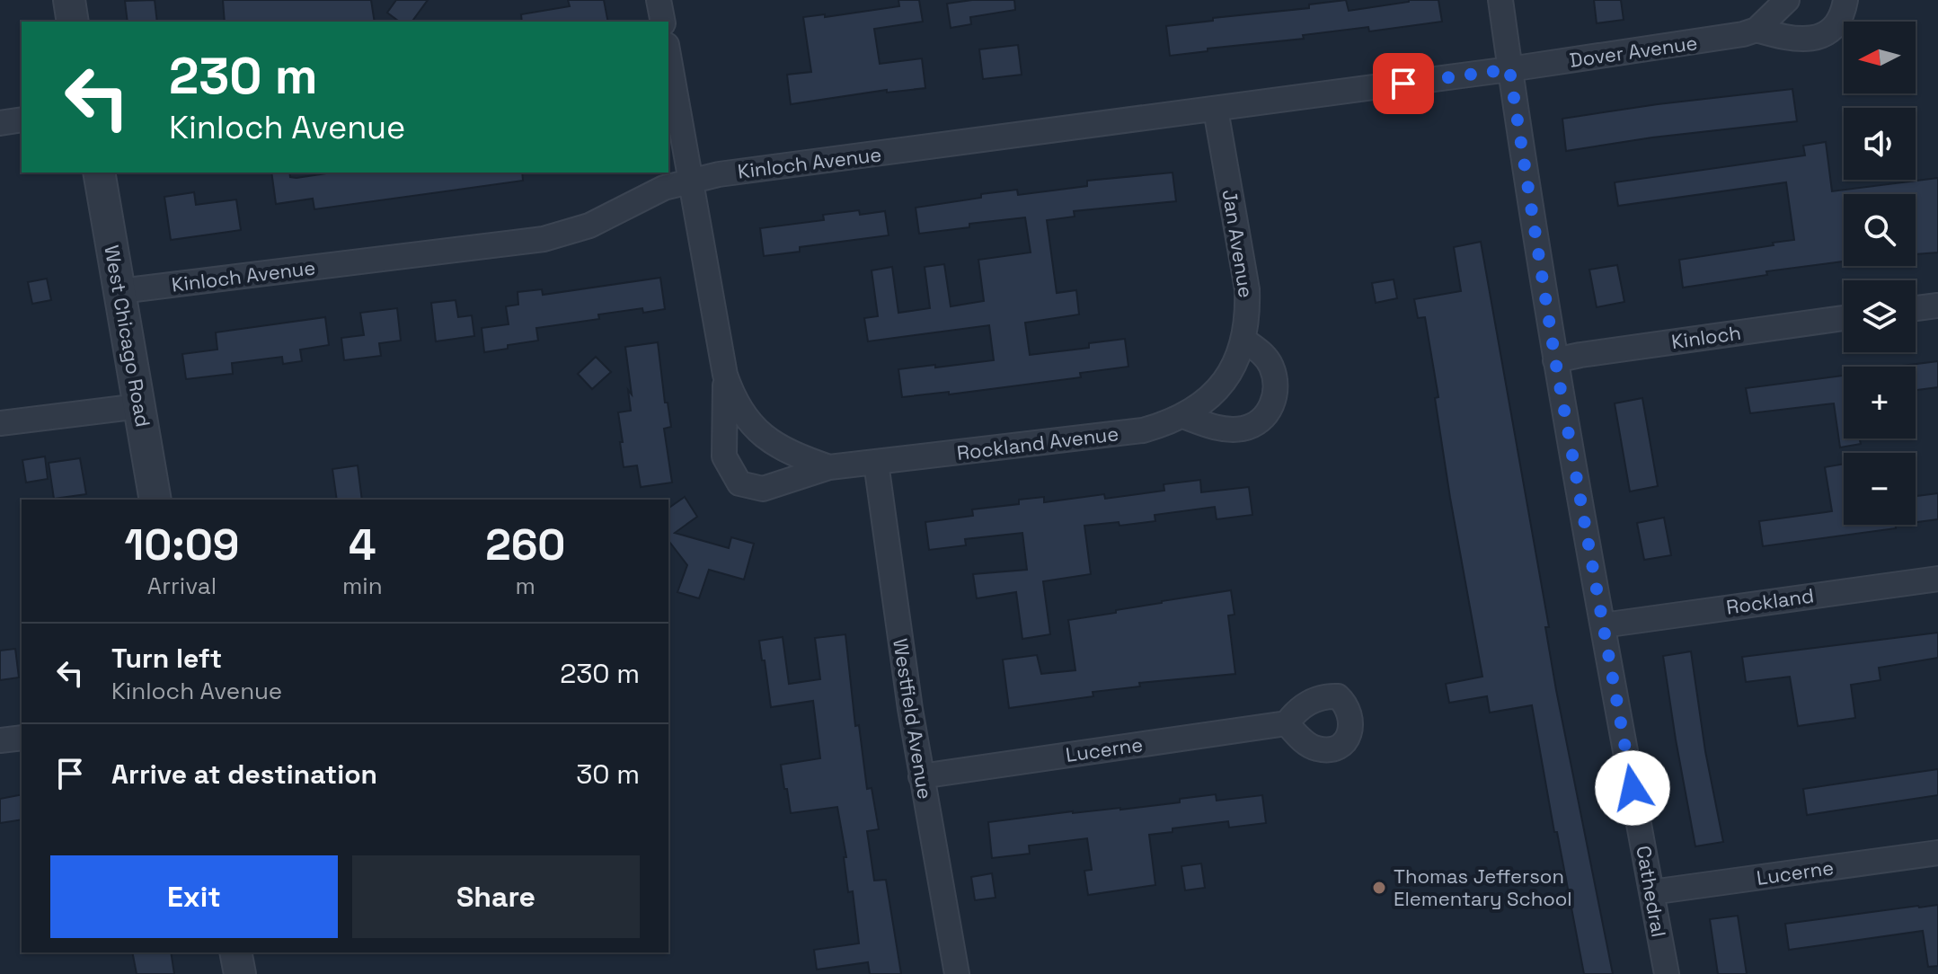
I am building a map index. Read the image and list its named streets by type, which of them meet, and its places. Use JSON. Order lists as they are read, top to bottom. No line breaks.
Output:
{"streets":{"street":["Dover Avenue","Kinloch Avenue","Jan Avenue","West Chicago Road","Kinloch","Rockland Avenue","Rockland","Westfield Avenue","Lucerne","Cathedral"]},"crossings":[["Dover Avenue","Kinloch Avenue"],["Dover Avenue","Cathedral"],["Kinloch Avenue","Jan Avenue"],["Kinloch Avenue","West Chicago Road"],["Kinloch Avenue","Cathedral"],["Jan Avenue","Rockland Avenue"],["Kinloch","Cathedral"],["Rockland Avenue","Westfield Avenue"],["Rockland","Cathedral"],["Westfield Avenue","Lucerne"],["Lucerne","Cathedral"]],"places":["Thomas Jefferson Elementary School"],"north":"left","page":{"map_buttons":["+","−"],"turn":["230 m","Kinloch Avenue"],"eta":["10:09","Arrival","4","min","260","m"],"list":[{"name":"Turn left","note":"Kinloch Avenue","value":"230 m"},{"name":"Arrive at destination","value":"30 m"}],"buttons":["Exit","Share"]}}
